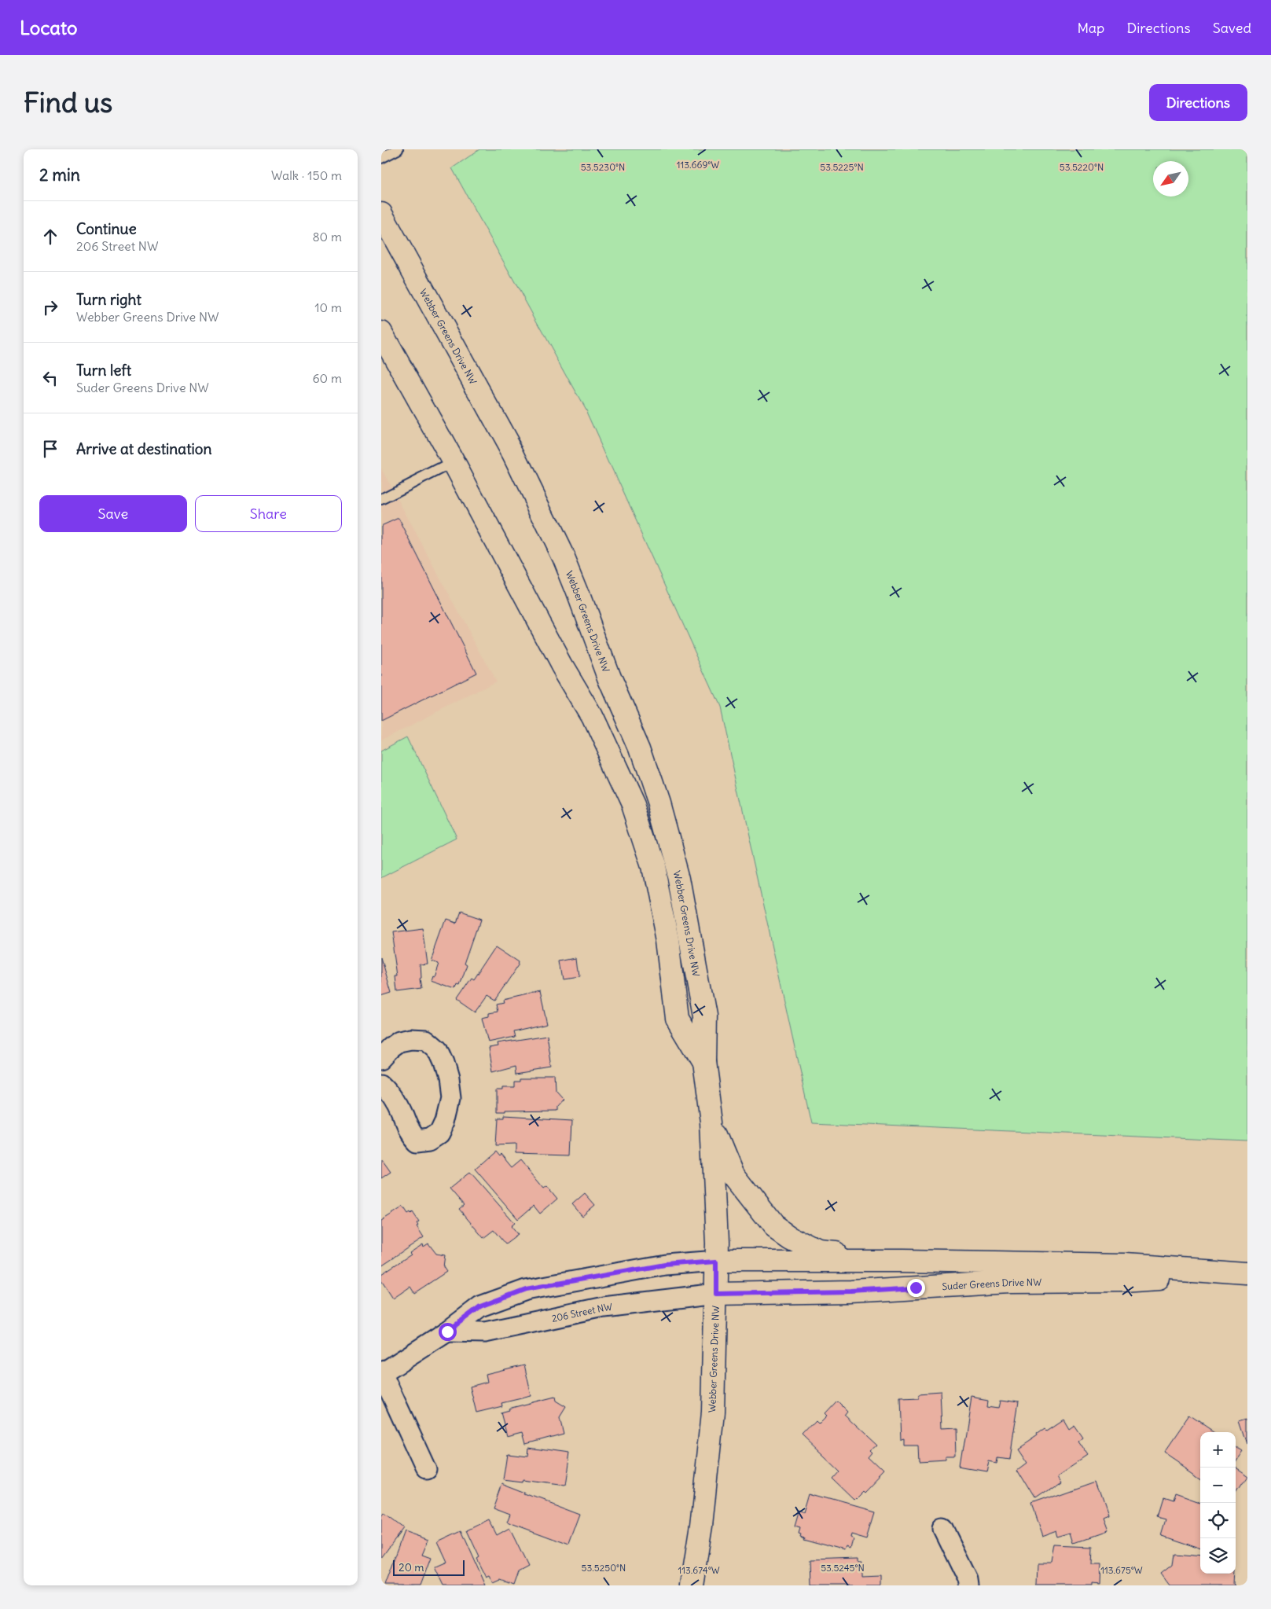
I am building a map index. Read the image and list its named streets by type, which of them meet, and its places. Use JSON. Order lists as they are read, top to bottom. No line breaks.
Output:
{"streets":{"main road":["Webber Greens Drive NW","Suder Greens Drive NW"],"street":["206 Street NW"]},"crossings":[["Webber Greens Drive NW","Suder Greens Drive NW"],["Webber Greens Drive NW","206 Street NW"],["Suder Greens Drive NW","206 Street NW"]],"scale_bar":"20 m","north":"bottom left","page":{"header":"Locato","nav":["Map","Directions","Saved"],"buttons":["Directions",["Save","Share"]],"title":"Find us","heading":["2 min","Walk · 150 m"],"list":[["Continue","206 Street NW","80 m"],["Turn right","Webber Greens Drive NW","10 m"],["Turn left","Suder Greens Drive NW","60 m"],"Arrive at destination"],"map_buttons":["+","−"],"scale":"20 m"},"coordinates":["113.669°W","53.5230°N","53.5225°N","53.5220°N","53.5250°N","53.5245°N","113.674°W","113.675°W"]}
